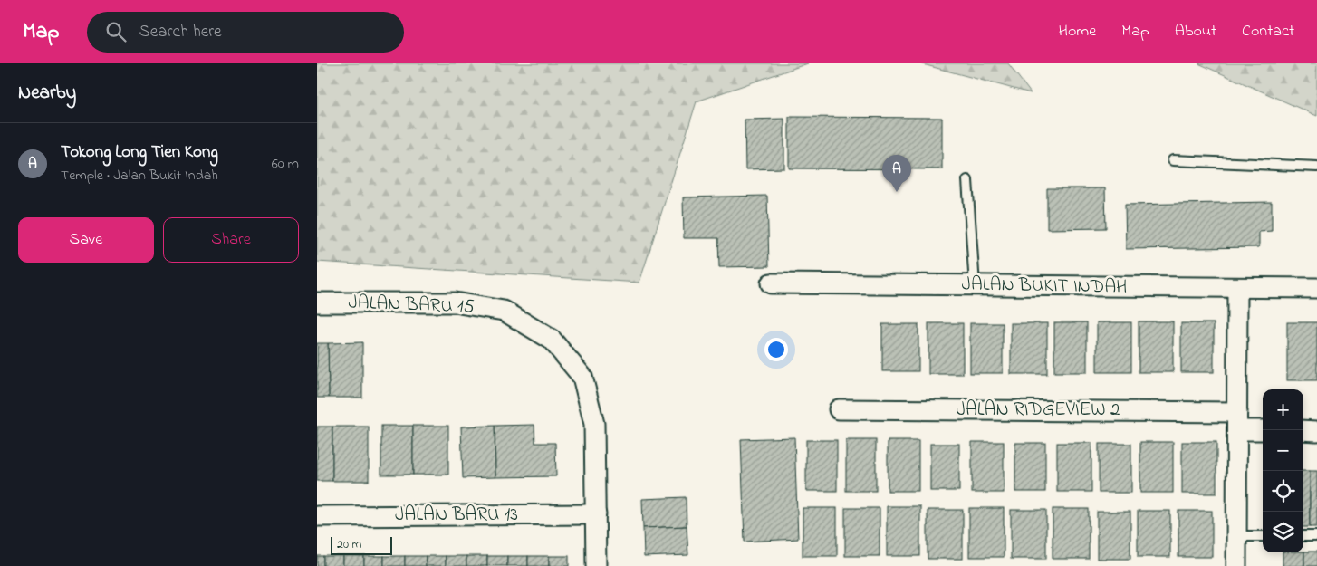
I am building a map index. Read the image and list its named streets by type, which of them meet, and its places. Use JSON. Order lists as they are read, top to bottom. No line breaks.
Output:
{"streets":{"street":["JALAN BUKIT INDAH","JALAN BARU 15","JALAN RIDGEVIEW 2","JALAN BARU 13"]},"crossings":[["JALAN BARU 15","JALAN BARU 13"]],"scale_bar":"20 m","page":{"header":"Map","search":"Search here","nav":["Home","Map","About","Contact"],"heading":"Nearby","list":[{"mark":"A","name":"Tokong Long Tien Kong","note":"Temple · Jalan Bukit Indah","value":"60 m"}],"pins":"A","buttons":["Save","Share"],"map_buttons":["+","−"],"scale":"20 m"}}
